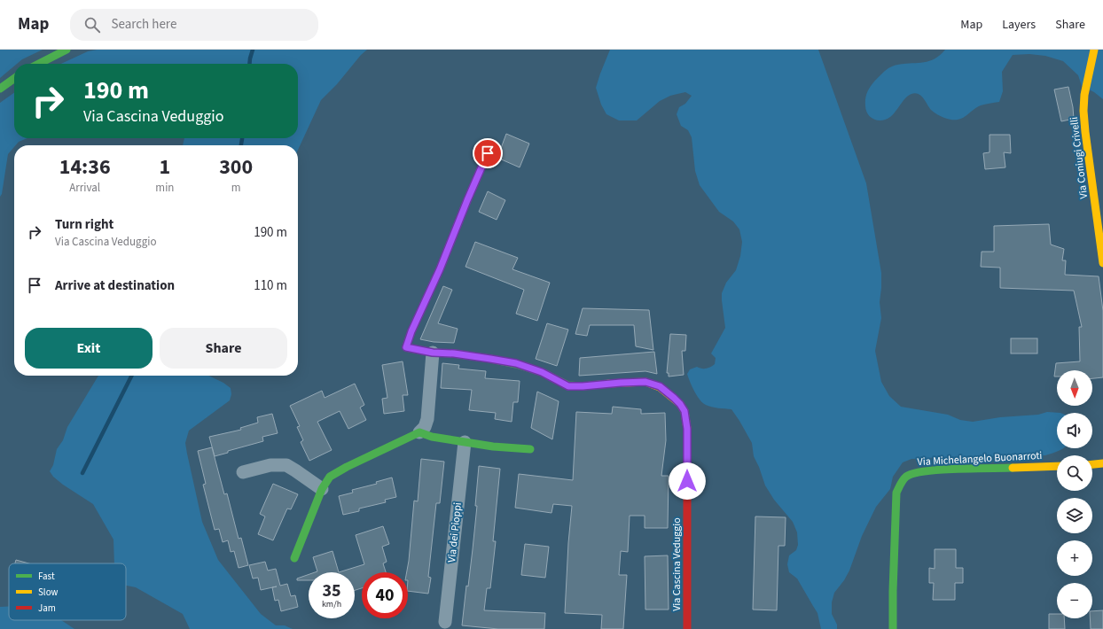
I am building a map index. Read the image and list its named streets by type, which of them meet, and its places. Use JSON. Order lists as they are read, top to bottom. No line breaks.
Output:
{"streets":{"street":["Via Coniugi Crivelli","Via Michelangelo Buonarroti","Via dei Pioppi","Via Cascina Veduggio"]},"legend":["Fast","Slow","Jam"],"north":"bottom","page":{"header":"Map","search":"Search here","nav":["Map","Layers","Share"],"turn":["190 m","Via Cascina Veduggio"],"eta":["14:36","Arrival","1","min","300","m"],"list":[{"name":"Turn right","note":"Via Cascina Veduggio","value":"190 m"},{"name":"Arrive at destination","value":"110 m"}],"buttons":["Exit","Share"],"map_buttons":["+","−"],"speed":"35 km/h","limit":"40"}}
